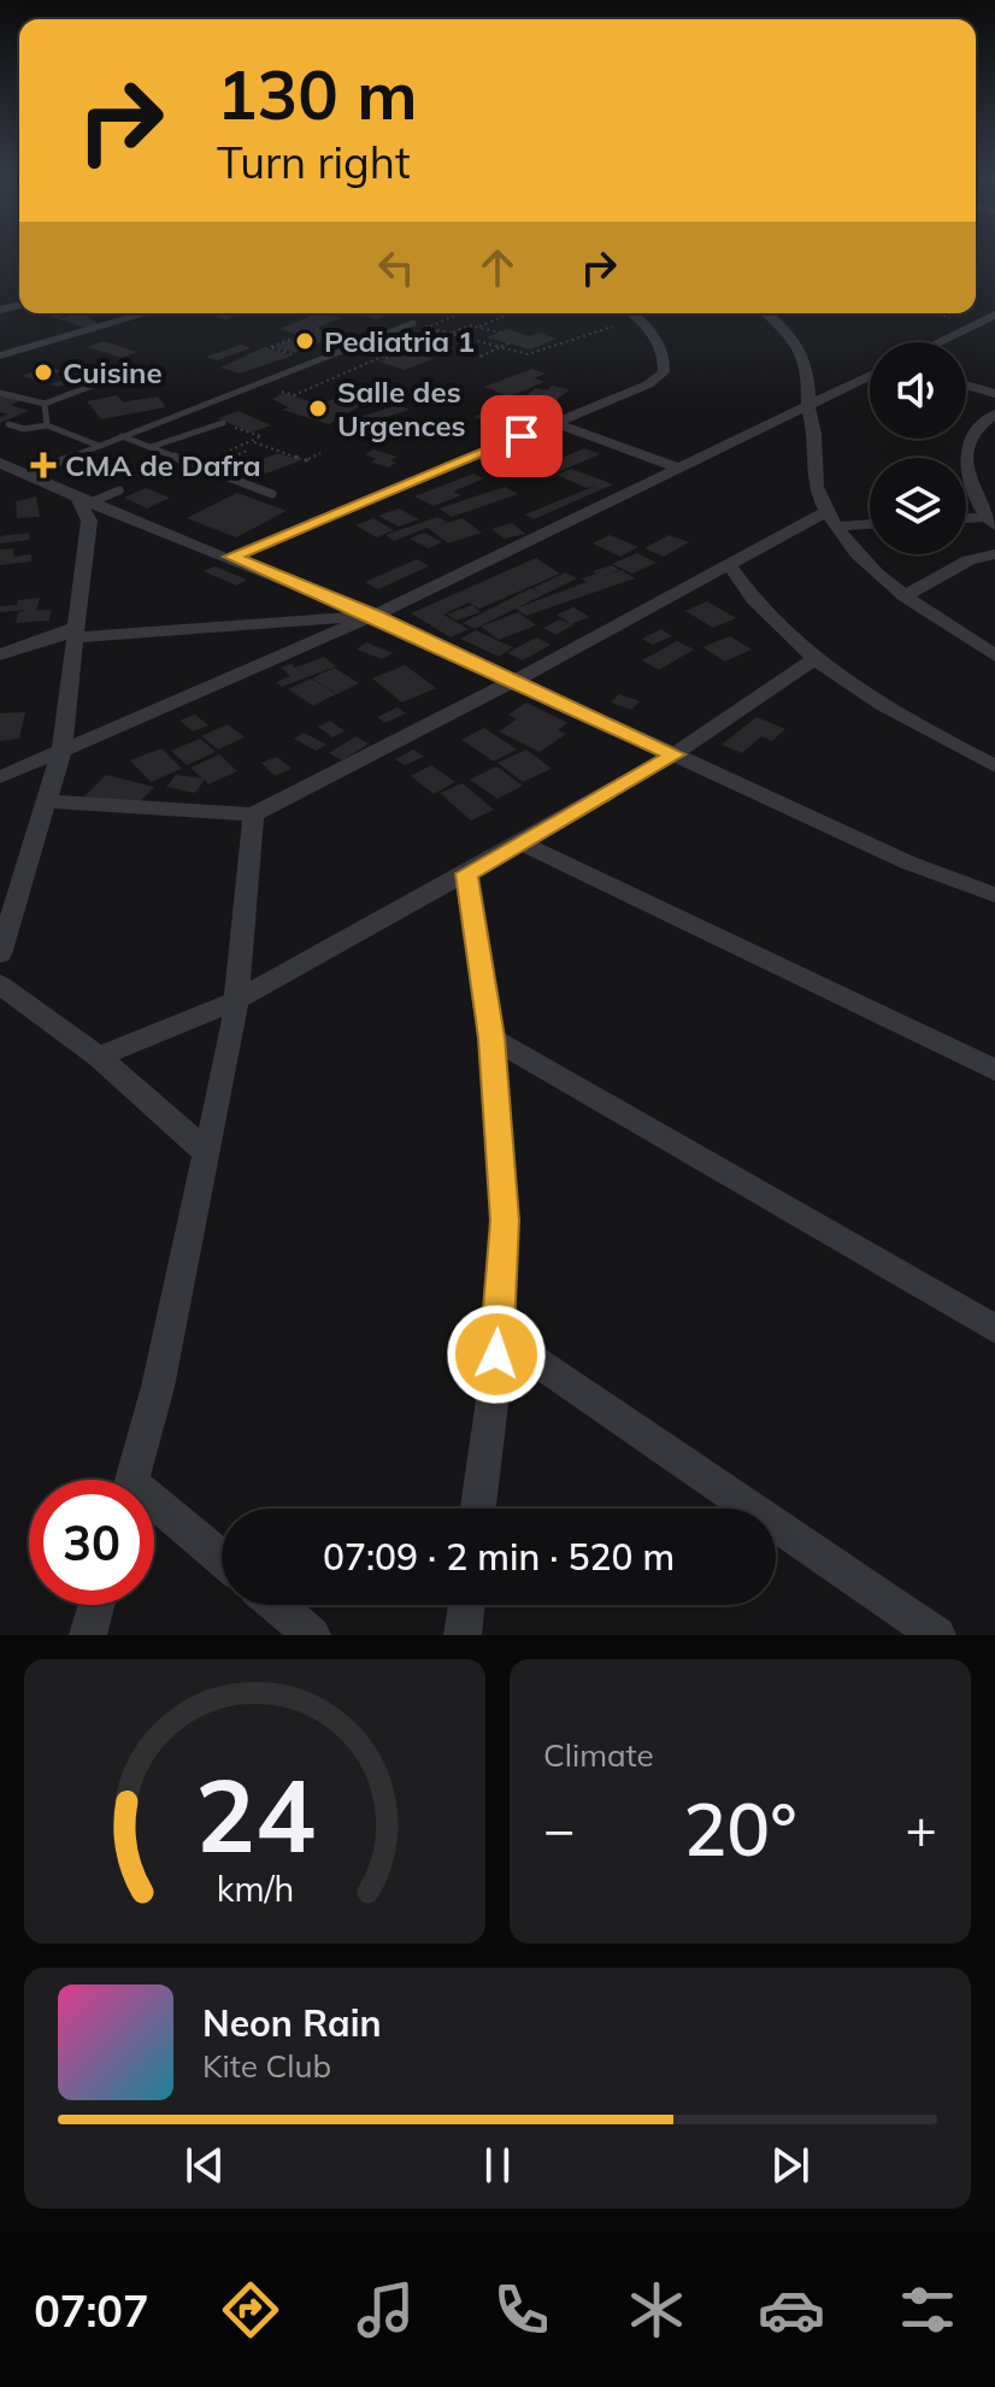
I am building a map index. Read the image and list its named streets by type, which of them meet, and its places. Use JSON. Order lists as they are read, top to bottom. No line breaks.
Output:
{"places":{"other":["Pediatria 1","Cuisine","Salle des Urgences"],"health":["CMA de Dafra"]},"page":{"turn":["130 m","Turn right"],"limit":"30","trip":"07:09 · 2 min · 520 m","tile":"Climate","heat":["−","20°","+"],"song":["Neon Rain","Kite Club"],"tabs":"07:07","gauge":["24","km/h"]}}
